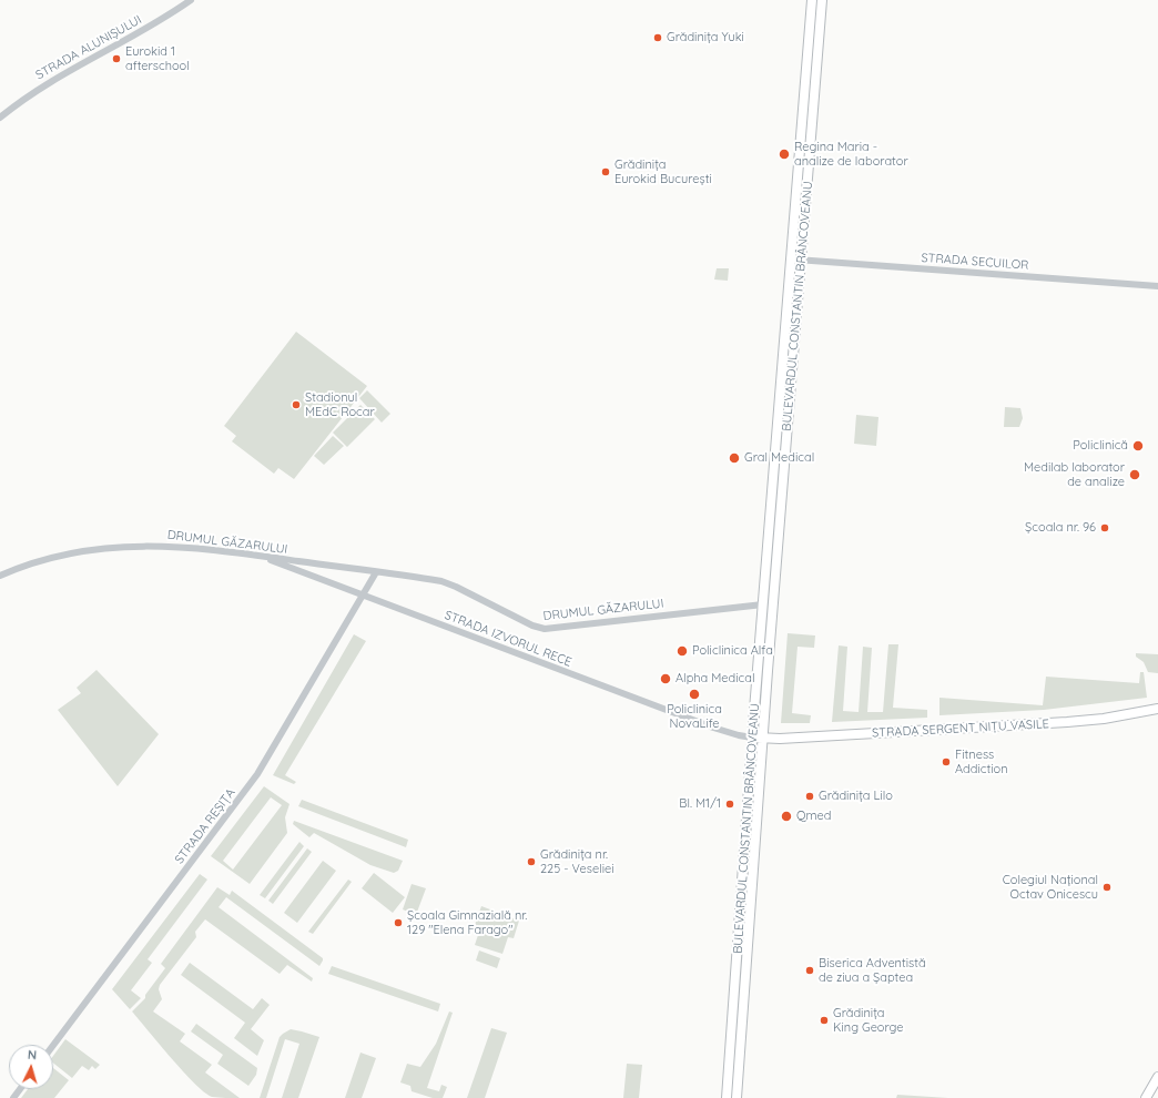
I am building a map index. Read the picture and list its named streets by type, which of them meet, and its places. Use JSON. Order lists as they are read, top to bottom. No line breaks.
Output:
{"streets":{"main road":["BULEVARDUL CONSTANTIN BRÂNCOVEANU","STRADA SERGENT NIȚU VASILE"],"street":["STRADA ALUNIȘULUI","STRADA SECUILOR","DRUMUL GĂZARULUI","STRADA IZVORUL RECE","STRADA REȘIȚA"]},"crossings":[["STRADA SECUILOR","BULEVARDUL CONSTANTIN BRÂNCOVEANU"],["BULEVARDUL CONSTANTIN BRÂNCOVEANU","DRUMUL GĂZARULUI"],["BULEVARDUL CONSTANTIN BRÂNCOVEANU","STRADA IZVORUL RECE"],["BULEVARDUL CONSTANTIN BRÂNCOVEANU","STRADA SERGENT NIȚU VASILE"],["DRUMUL GĂZARULUI","STRADA IZVORUL RECE"],["STRADA IZVORUL RECE","STRADA SERGENT NIȚU VASILE"],["STRADA IZVORUL RECE","STRADA REȘIȚA"]],"places":["Grădinița Yuki","Eurokid 1 afterschool","Regina Maria - analize de laborator","Grădinița Eurokid București","Stadionul MEdC Rocar","Policlinică","Gral Medical","Medilab laborator de analize","Școala nr. 96","Policlinica Alfa","Alpha Medical","Policlinica NovaLife","Fitness Addiction","Grădinița Lilo","Bl. M1/1","Qmed","Grădinița nr. 225 - Veseliei","Colegiul Național Octav Onicescu","Școala Gimnazială nr. 129 \"Elena Farago\"","Biserica Adventistă de ziua a Șaptea","Grădinița King George"],"north":"top"}
